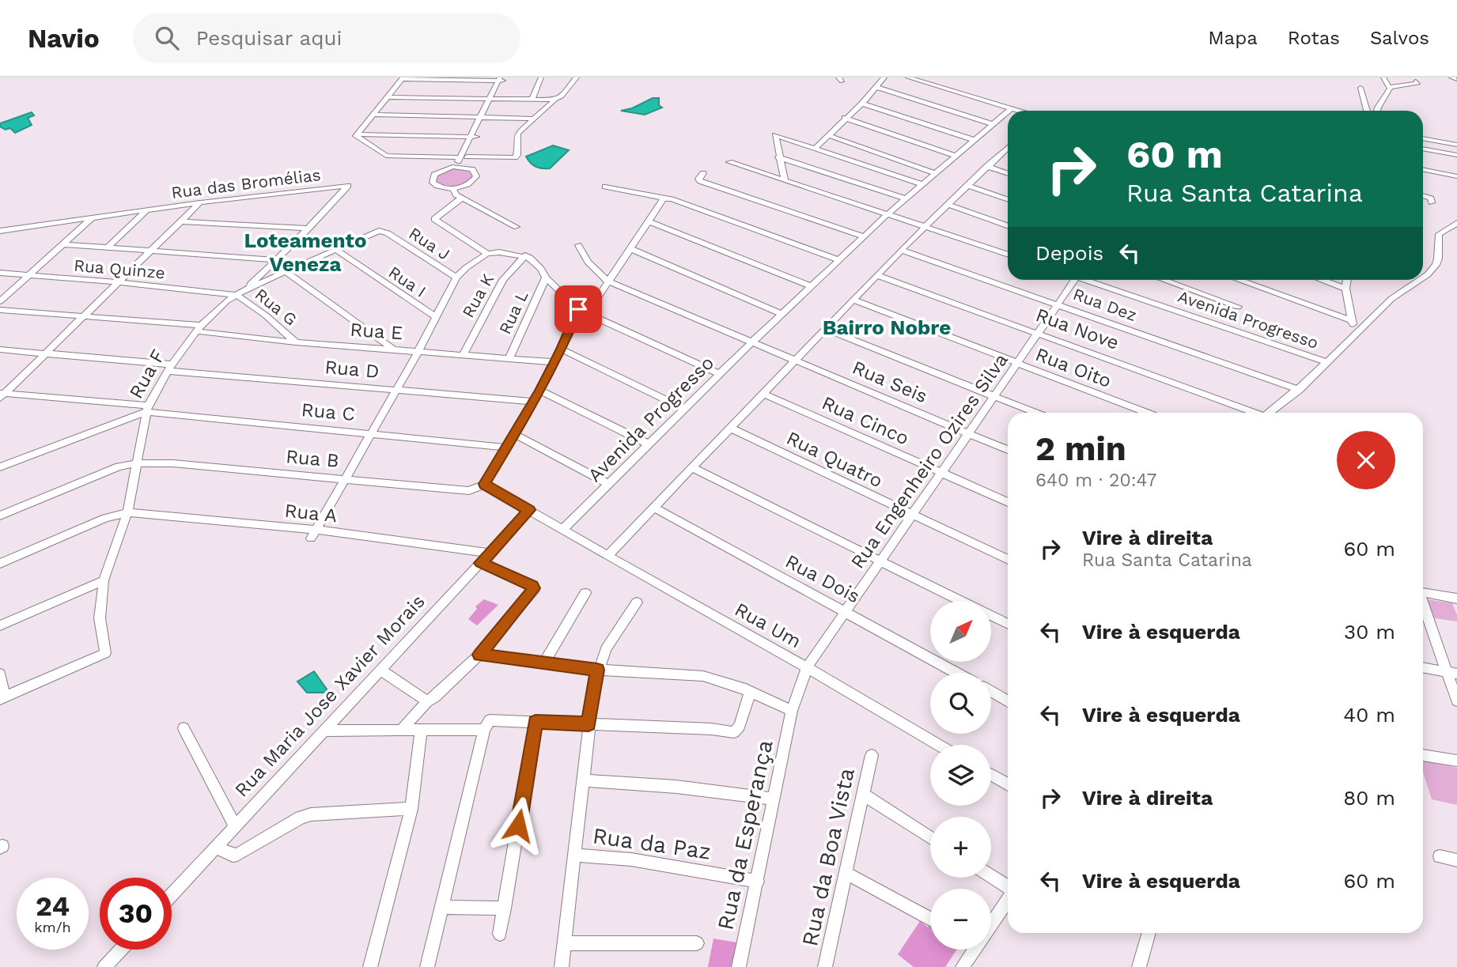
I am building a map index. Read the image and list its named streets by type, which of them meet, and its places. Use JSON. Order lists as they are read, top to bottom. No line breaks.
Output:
{"streets":{"street":["Rua das Bromélias","Rua J","Rua Quinze","Rua I","Rua K","Rua Dez","Rua G","Rua L","Avenida Progresso","Rua Nove","Rua E","Rua Oito","Rua D","Rua F","Rua Seis","Rua C","Rua Cinco","Rua B","Rua Quatro","Rua Engenheiro Ozires Silva","Rua A","Rua Dois","Rua Um","Rua Maria Jose Xavier Morais","Rua da Esperança","Rua da Paz","Rua da Boa Vista"]},"crossings":[["Rua das Bromélias","Rua Quinze"],["Rua das Bromélias","Rua G"],["Rua das Bromélias","Rua F"],["Rua J","Rua F"],["Rua Quinze","Rua G"],["Rua Quinze","Rua F"],["Rua I","Rua F"],["Rua K","Rua E"],["Rua Dez","Rua Engenheiro Ozires Silva"],["Rua G","Rua E"],["Rua G","Rua F"],["Rua L","Rua E"],["Avenida Progresso","Rua Seis"],["Avenida Progresso","Rua Um"],["Rua Nove","Rua Engenheiro Ozires Silva"],["Rua E","Rua F"],["Rua Oito","Rua Engenheiro Ozires Silva"],["Rua D","Rua F"],["Rua F","Rua C"],["Rua F","Rua B"],["Rua F","Rua A"],["Rua Seis","Rua Engenheiro Ozires Silva"],["Rua Cinco","Rua Engenheiro Ozires Silva"],["Rua Quatro","Rua Engenheiro Ozires Silva"],["Rua Engenheiro Ozires Silva","Rua Dois"],["Rua Engenheiro Ozires Silva","Rua Um"],["Rua Engenheiro Ozires Silva","Rua da Esperança"],["Rua A","Rua Maria Jose Xavier Morais"],["Rua Um","Rua Maria Jose Xavier Morais"],["Rua Um","Rua da Esperança"],["Rua da Esperança","Rua da Paz"]],"districts":["Loteamento Veneza","Bairro Nobre"],"north":"top right","page":{"header":"Navio","search":"Pesquisar aqui","nav":["Mapa","Rotas","Salvos"],"turn":["60 m","Rua Santa Catarina"],"then":"Depois","heading":["2 min","640 m · 20:47"],"list":[{"name":"Vire à direita","note":"Rua Santa Catarina","value":"60 m"},{"name":"Vire à esquerda","value":"30 m"},{"name":"Vire à esquerda","value":"40 m"},{"name":"Vire à direita","value":"80 m"},{"name":"Vire à esquerda","value":"60 m"}],"map_buttons":["+","−"],"speed":"24 km/h","limit":"30"}}
